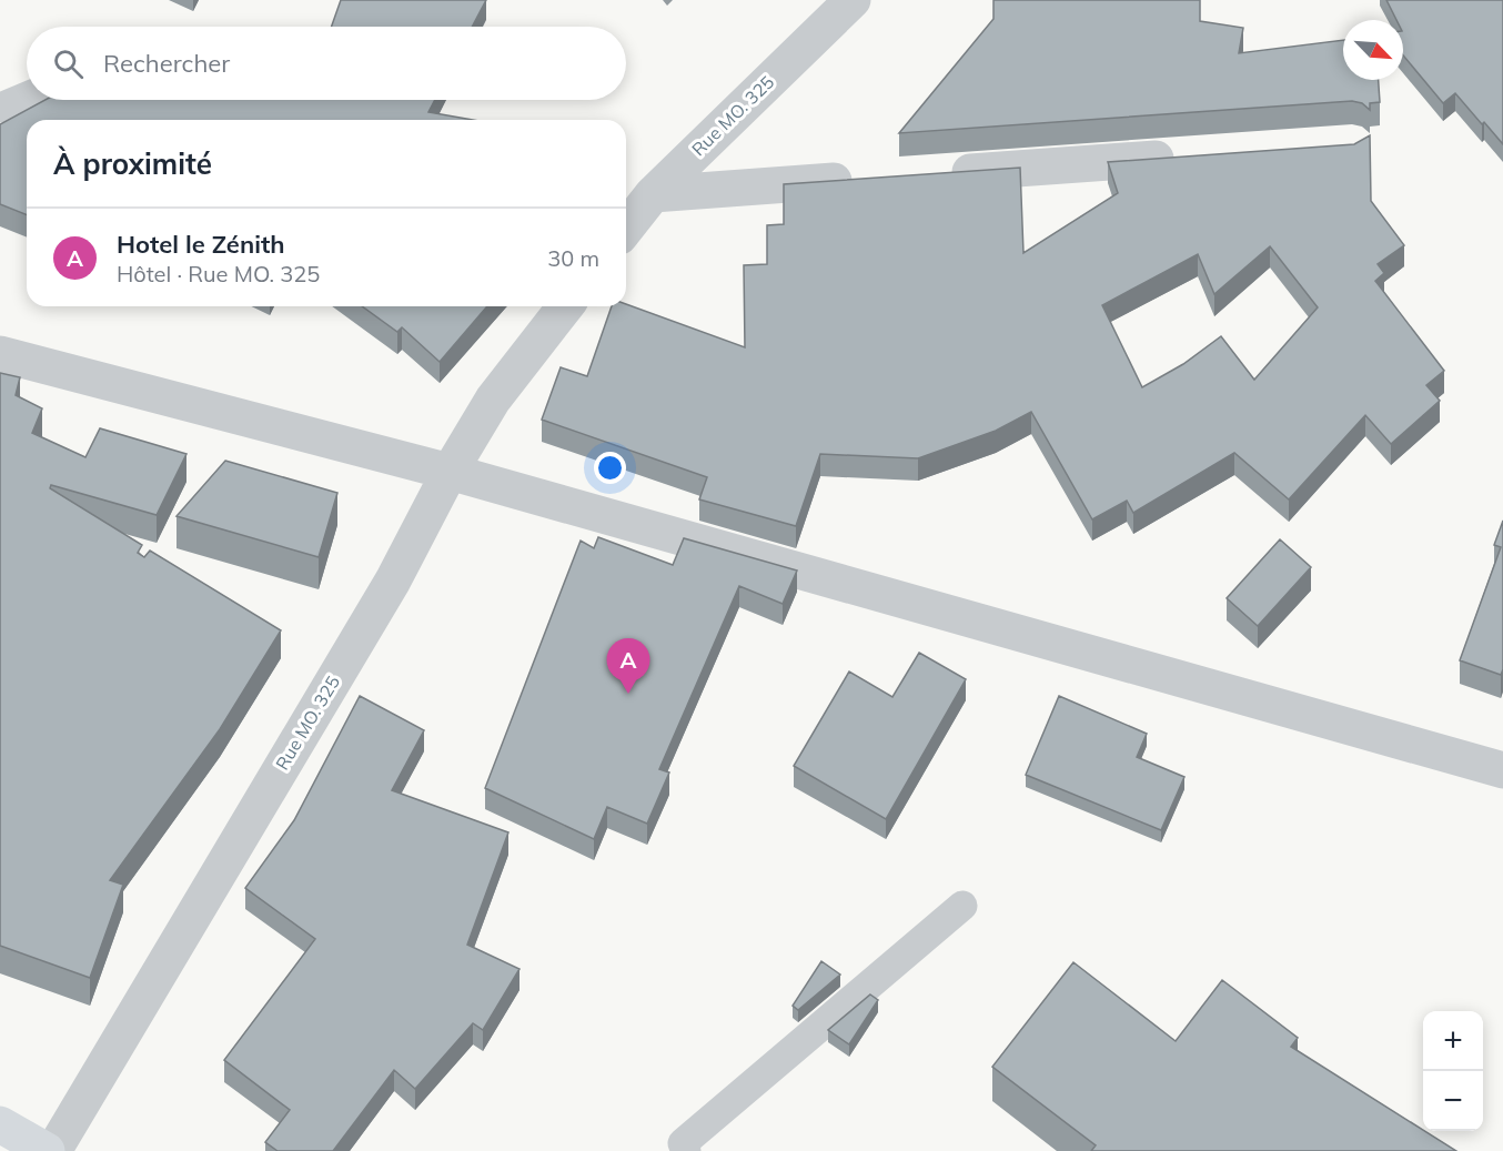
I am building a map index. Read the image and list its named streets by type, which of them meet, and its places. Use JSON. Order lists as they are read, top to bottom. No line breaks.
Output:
{"streets":{"street":["Rue MO. 325"]},"north":"bottom right","page":{"search":"Rechercher","heading":"À proximité","list":[{"mark":"A","name":"Hotel le Zénith","note":"Hôtel · Rue MO. 325","value":"30 m"}],"pins":"A","map_buttons":["+","−"]}}
